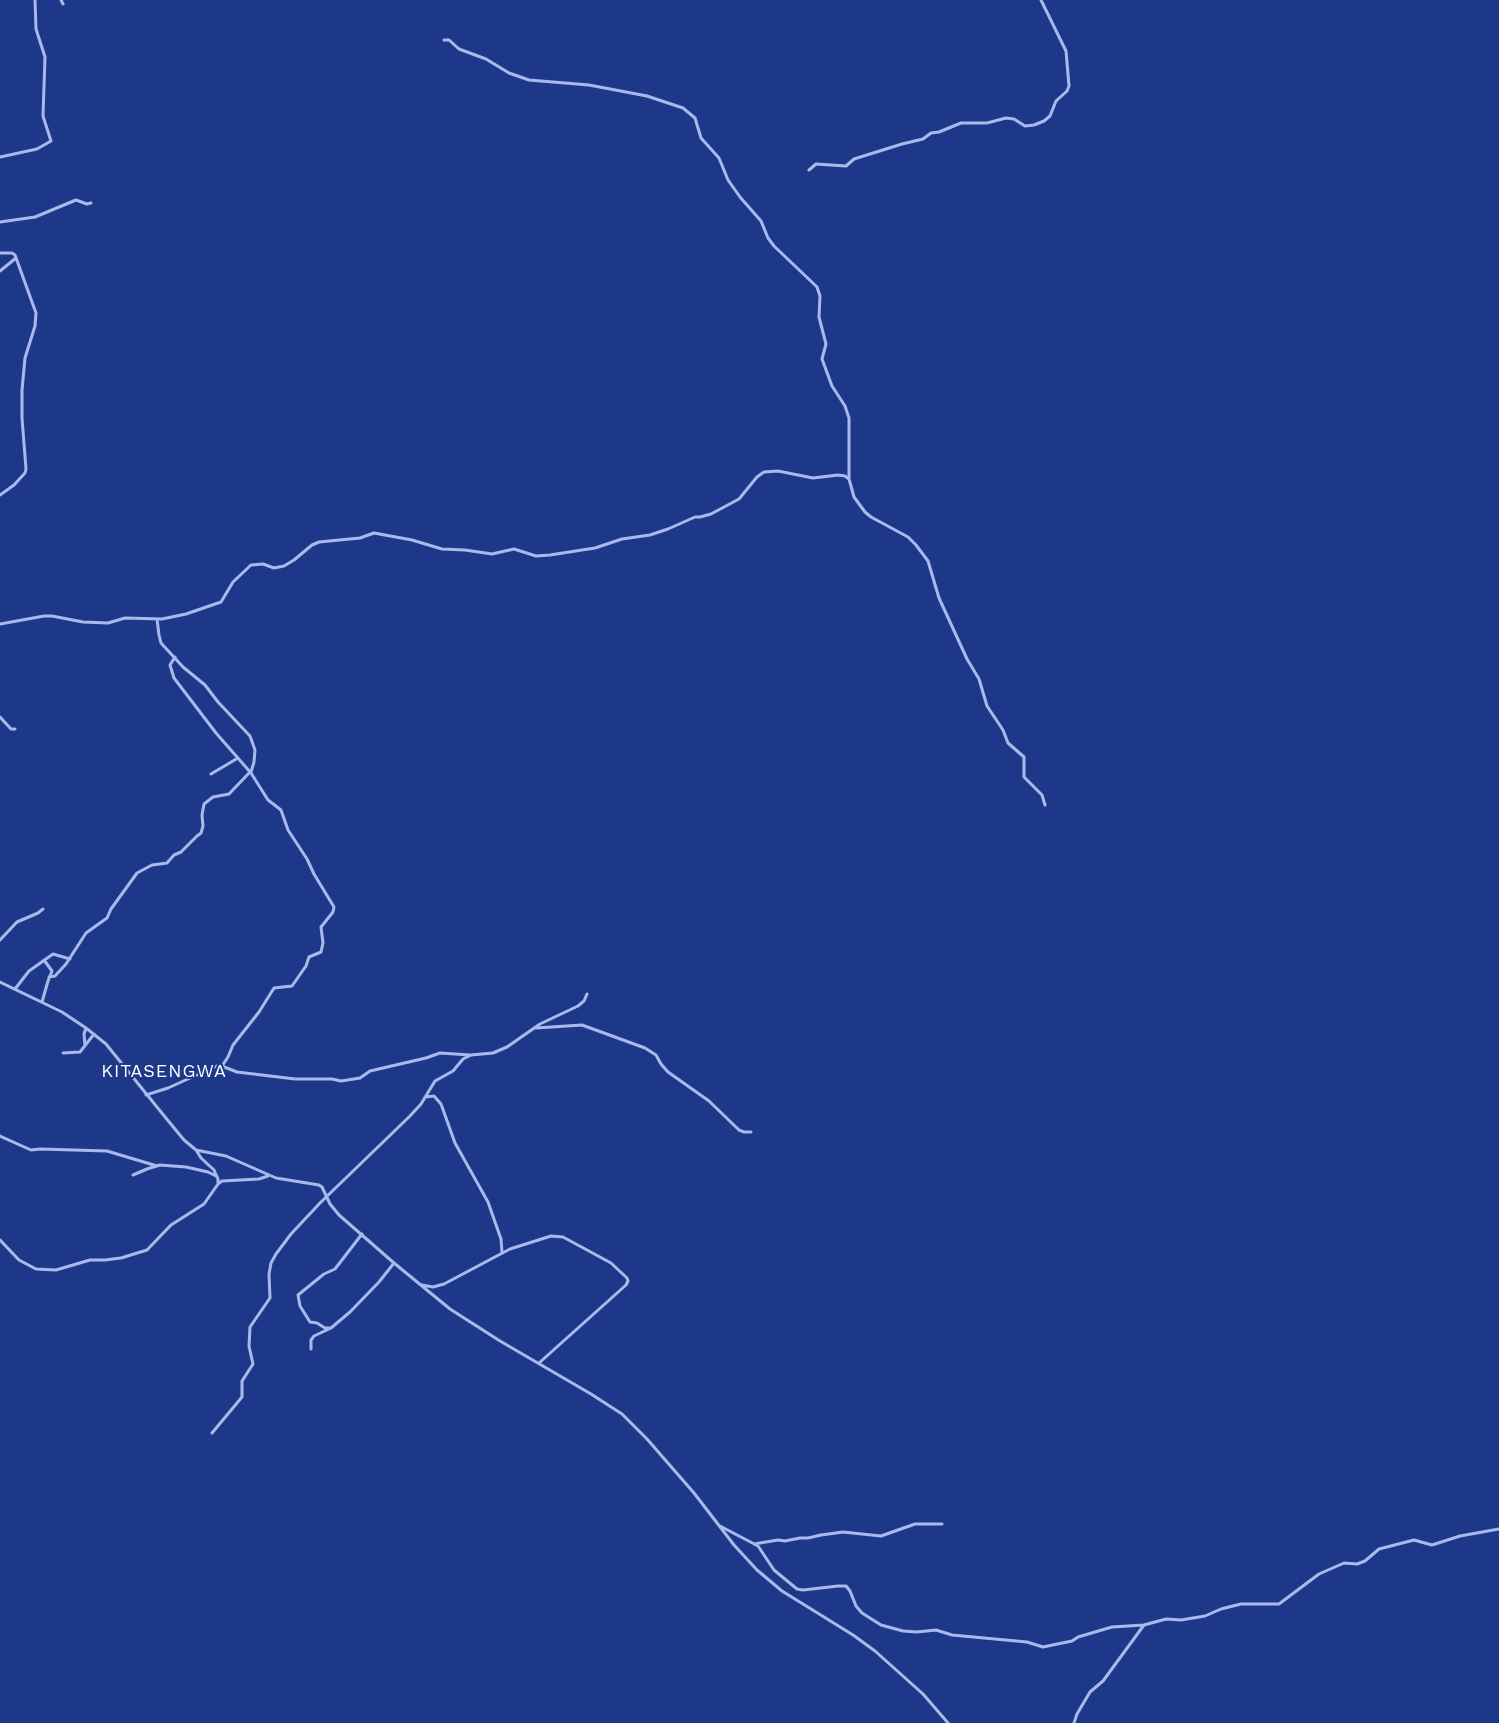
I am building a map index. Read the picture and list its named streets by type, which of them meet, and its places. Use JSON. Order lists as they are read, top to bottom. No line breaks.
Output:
{"districts":["KITASENGWA"]}
